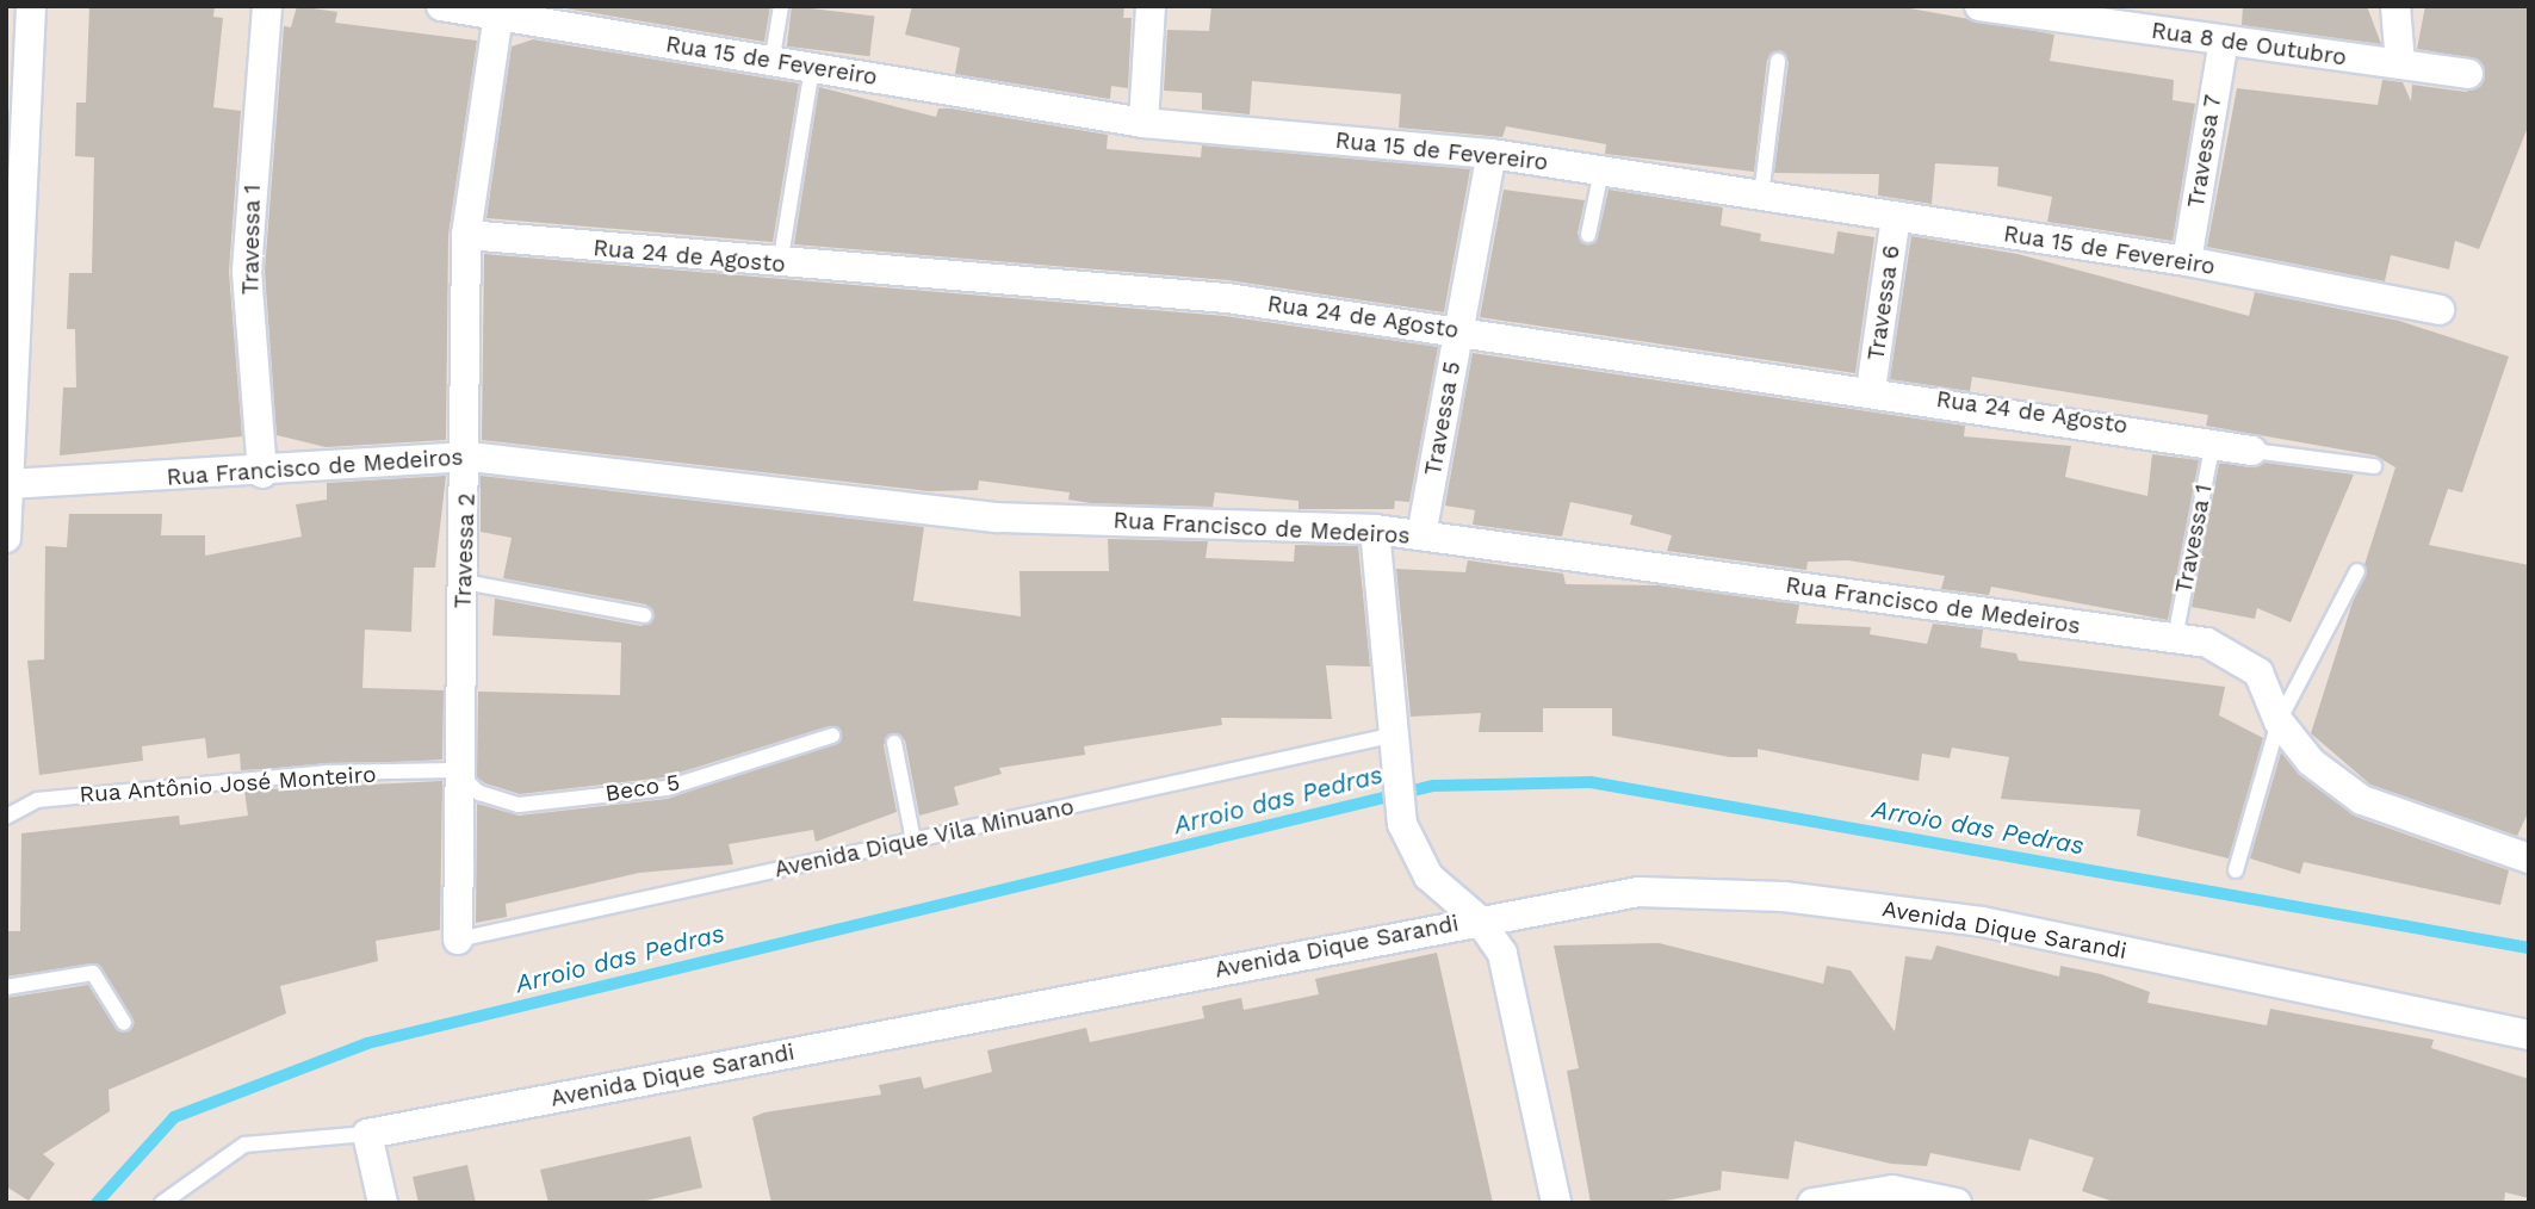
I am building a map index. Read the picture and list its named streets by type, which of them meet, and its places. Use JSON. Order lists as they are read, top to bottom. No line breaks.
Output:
{"streets":{"street":["Rua 8 de Outubro","Rua 15 de Fevereiro","Travessa 7","Travessa 1","Rua 24 de Agosto","Travessa 6","Travessa 5","Rua Francisco de Medeiros","Travessa 2","Avenida Dique Sarandi"],"lane":["Rua Antônio José Monteiro","Beco 5","Avenida Dique Vila Minuano"]},"crossings":[["Rua 8 de Outubro","Travessa 7"],["Rua 15 de Fevereiro","Travessa 7"],["Rua 15 de Fevereiro","Travessa 6"],["Rua 15 de Fevereiro","Travessa 5"],["Rua 15 de Fevereiro","Travessa 2"],["Travessa 1","Rua 24 de Agosto"],["Travessa 1","Rua Francisco de Medeiros"],["Rua 24 de Agosto","Travessa 6"],["Rua 24 de Agosto","Travessa 5"],["Rua 24 de Agosto","Travessa 2"],["Travessa 5","Rua Francisco de Medeiros"],["Rua Francisco de Medeiros","Travessa 2"],["Travessa 2","Rua Antônio José Monteiro"],["Travessa 2","Beco 5"],["Travessa 2","Avenida Dique Vila Minuano"],["Rua Antônio José Monteiro","Beco 5"]],"water":["Arroio das Pedras"]}
